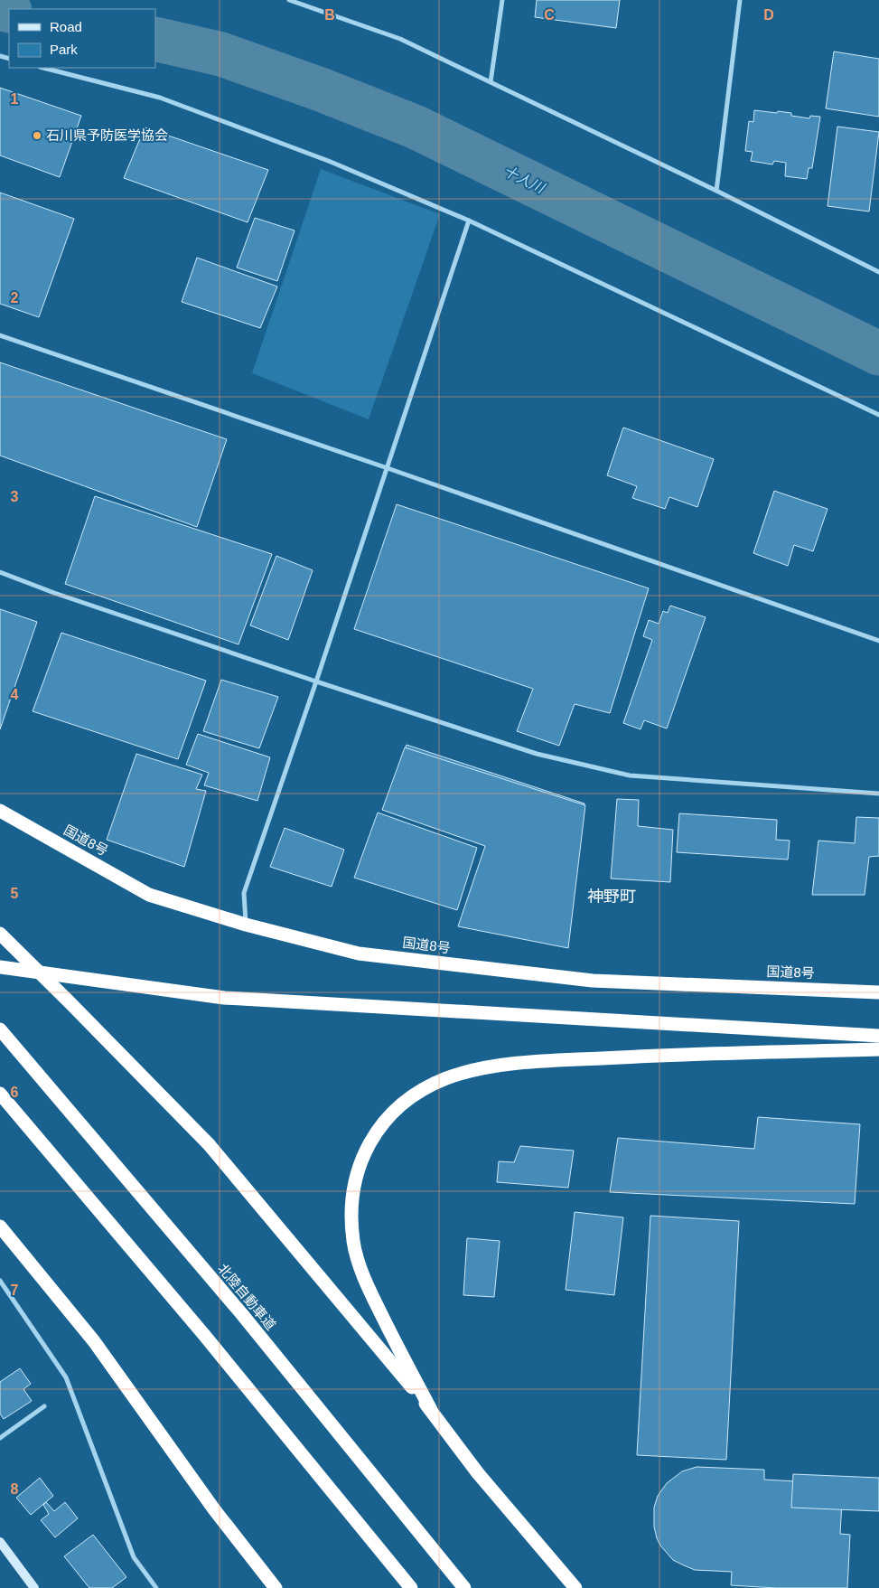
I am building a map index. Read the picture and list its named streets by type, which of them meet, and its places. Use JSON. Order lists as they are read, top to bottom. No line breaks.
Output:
{"streets":{"highway":["国道8号","北陸自動車道"]},"districts":["神野町"],"water":["十人川"],"places":["石川県予防医学協会"],"legend":["Road","Park"],"grid":{"columns":["B","C","D"],"rows":["1","2","3","4","5","6","7","8"]}}
